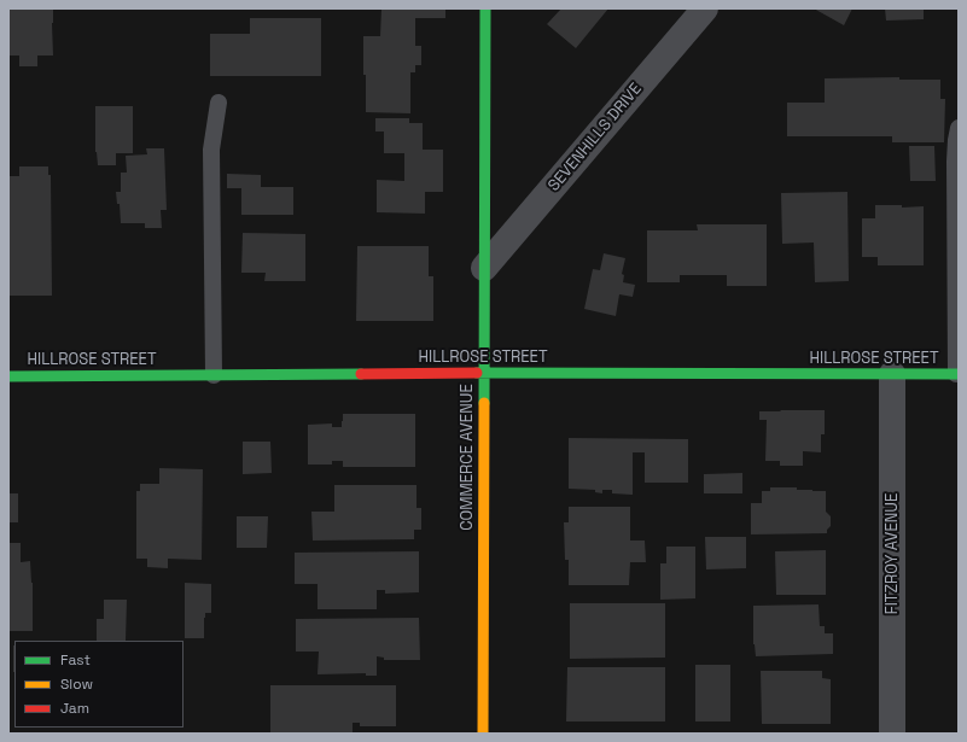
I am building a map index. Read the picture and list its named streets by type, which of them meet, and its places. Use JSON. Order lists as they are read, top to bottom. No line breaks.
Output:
{"streets":{"street":["SEVENHILLS DRIVE","HILLROSE STREET","COMMERCE AVENUE","FITZROY AVENUE"]},"crossings":[["SEVENHILLS DRIVE","COMMERCE AVENUE"],["HILLROSE STREET","COMMERCE AVENUE"],["HILLROSE STREET","FITZROY AVENUE"]],"legend":["Fast","Slow","Jam"]}
